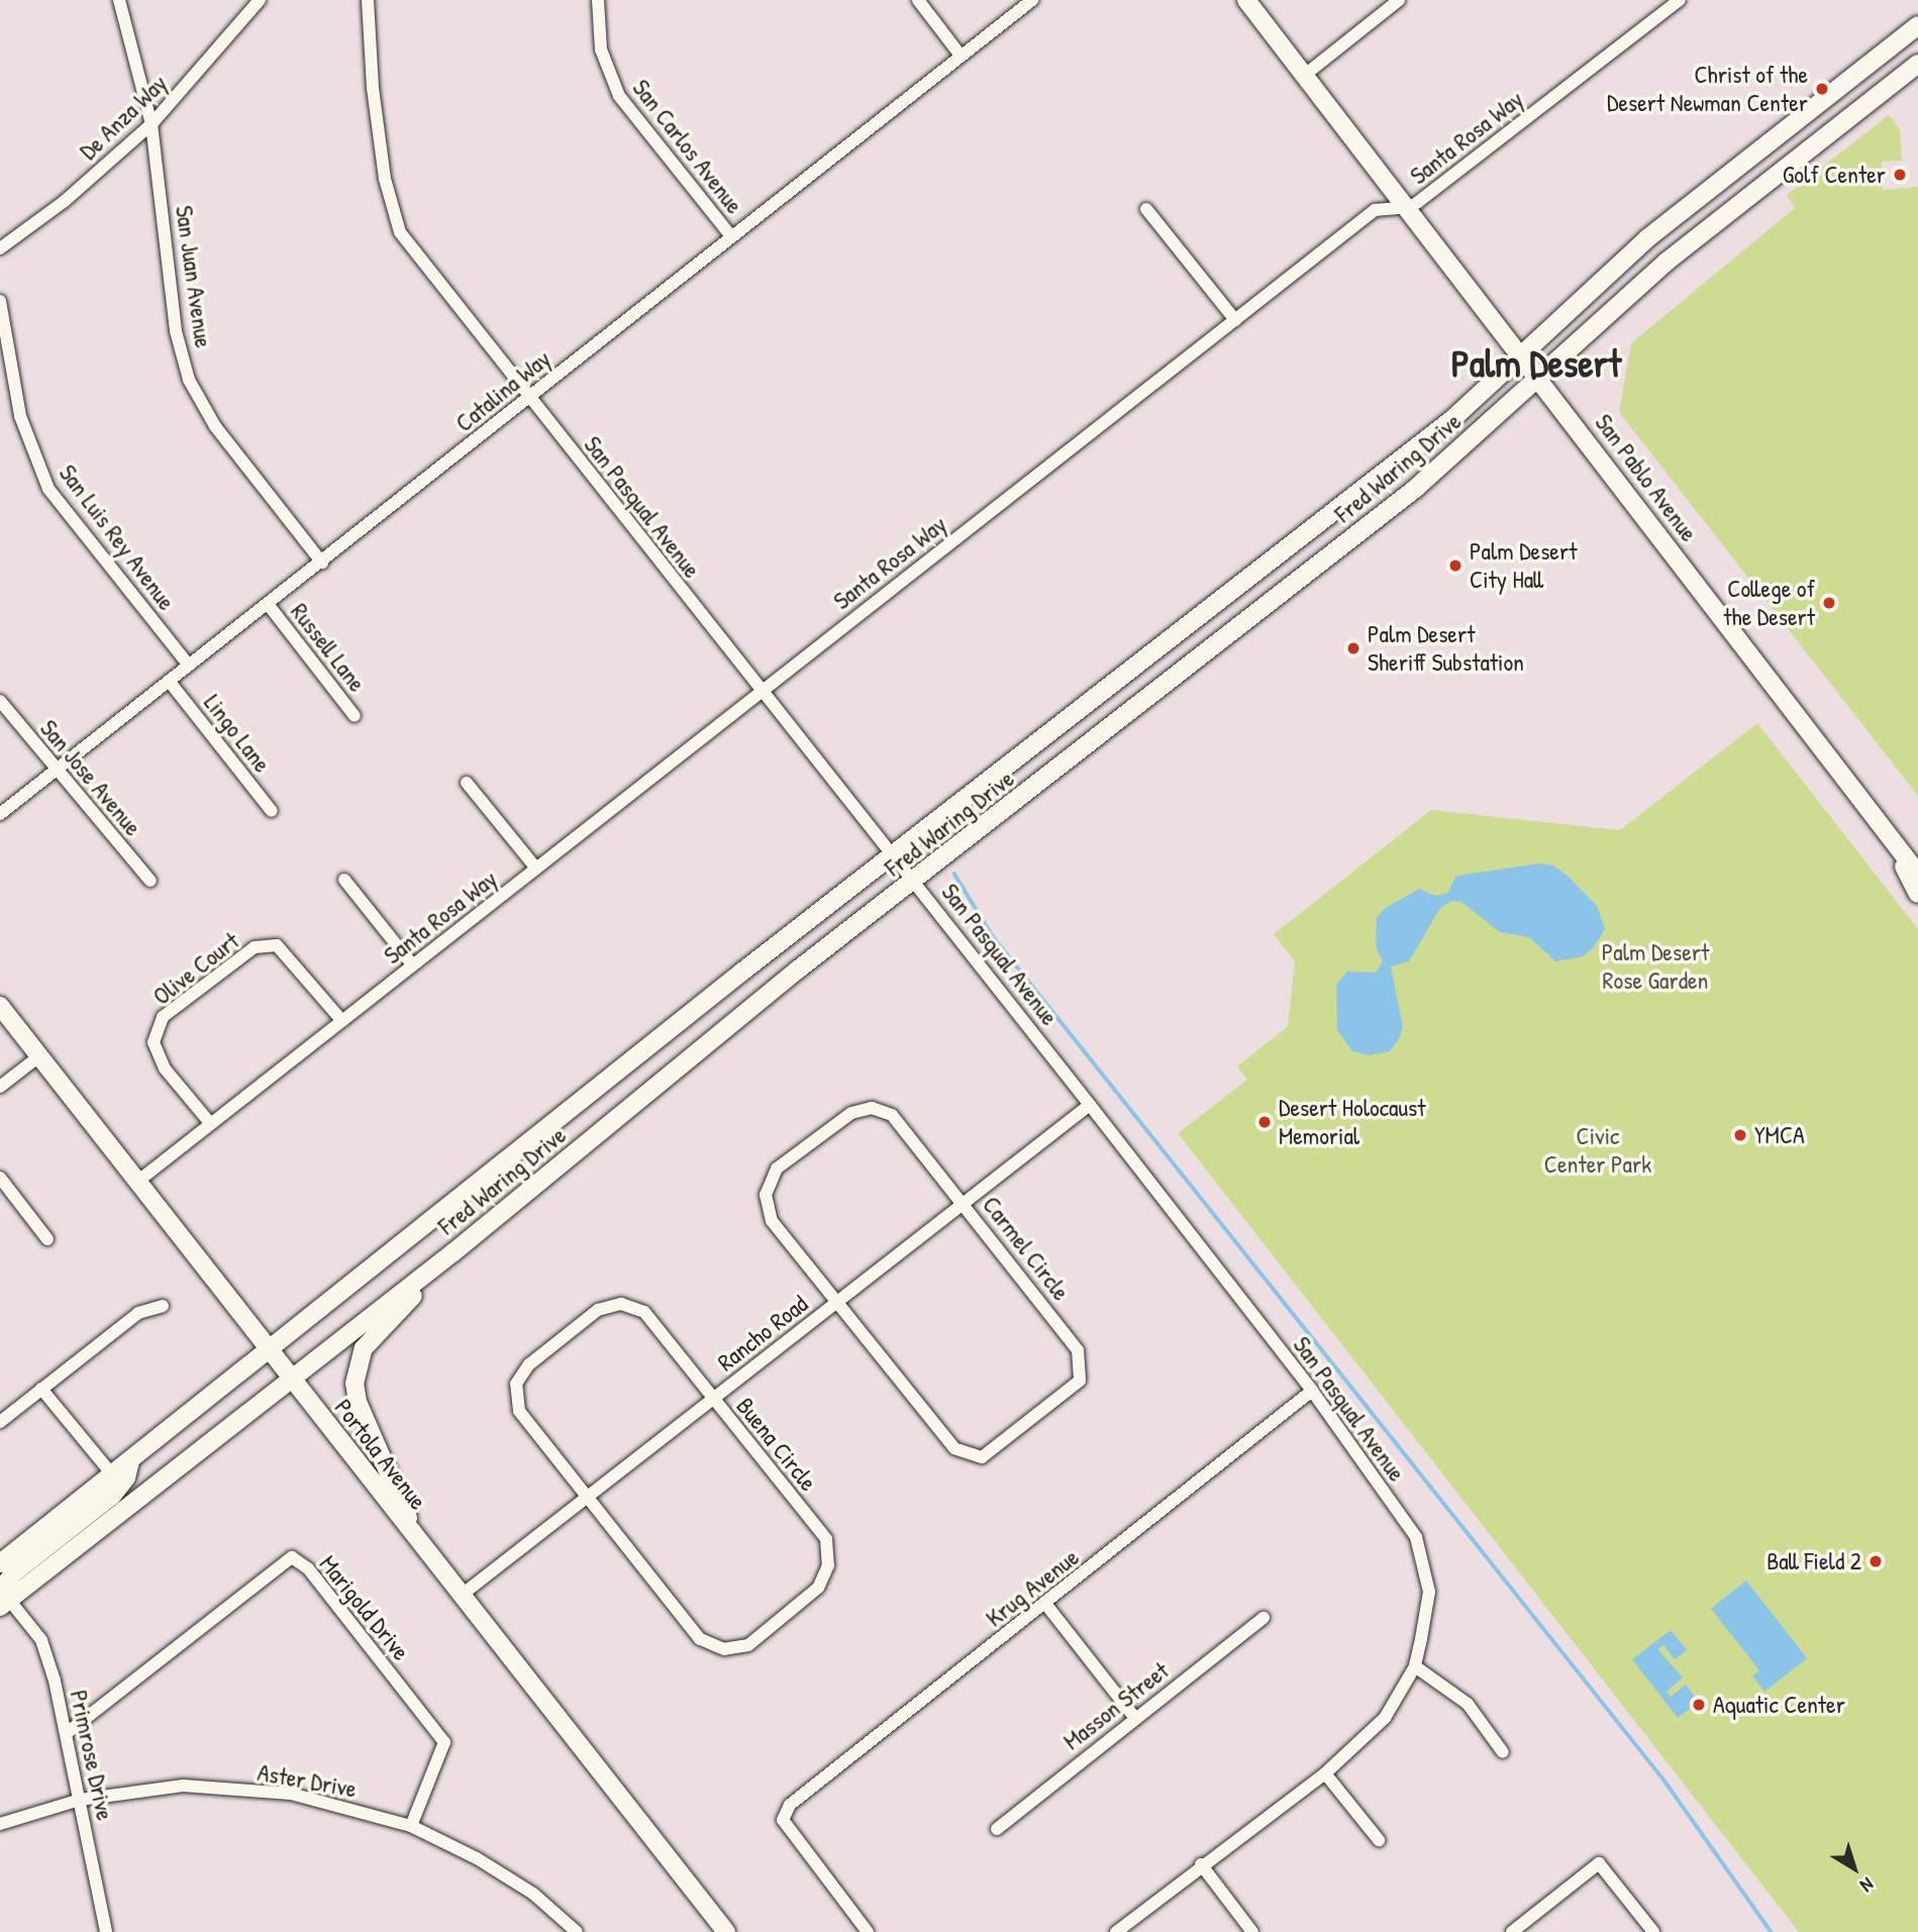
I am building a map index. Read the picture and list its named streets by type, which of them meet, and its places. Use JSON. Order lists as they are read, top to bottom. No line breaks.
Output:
{"streets":{"main road":["Fred Waring Drive","San Pablo Avenue","Portola Avenue"],"street":["De Anza Way","Santa Rosa Way","San Carlos Avenue","San Juan Avenue","Catalina Way","San Pasqual Avenue","San Luis Rey Avenue","Russell Lane","Lingo Lane","San Jose Avenue","Olive Court","Carmel Circle","Rancho Road","Buena Circle","Krug Avenue","Marigold Drive","Masson Street","Primrose Drive","Aster Drive"]},"crossings":[["De Anza Way","San Juan Avenue"],["Santa Rosa Way","San Pablo Avenue"],["Santa Rosa Way","San Pasqual Avenue"],["Santa Rosa Way","Olive Court"],["Santa Rosa Way","Portola Avenue"],["San Carlos Avenue","Catalina Way"],["San Juan Avenue","Catalina Way"],["Catalina Way","San Pasqual Avenue"],["Catalina Way","San Luis Rey Avenue"],["Catalina Way","Russell Lane"],["Catalina Way","Lingo Lane"],["Catalina Way","San Jose Avenue"],["Fred Waring Drive","San Pablo Avenue"],["Fred Waring Drive","San Pasqual Avenue"],["Fred Waring Drive","Portola Avenue"],["Fred Waring Drive","Primrose Drive"],["San Pasqual Avenue","Rancho Road"],["San Pasqual Avenue","Krug Avenue"],["Carmel Circle","Rancho Road"],["Rancho Road","Buena Circle"],["Rancho Road","Portola Avenue"],["Marigold Drive","Primrose Drive"],["Marigold Drive","Aster Drive"],["Primrose Drive","Aster Drive"]],"districts":["Palm Desert"],"parks":["Palm Desert Rose Garden","Civic Center Park"],"places":["Christ of the Desert Newman Center","Golf Center","Palm Desert City Hall","College of the Desert","Palm Desert Sheriff Substation","Desert Holocaust Memorial","YMCA","Ball Field 2","Aquatic Center"],"north":"bottom right"}
